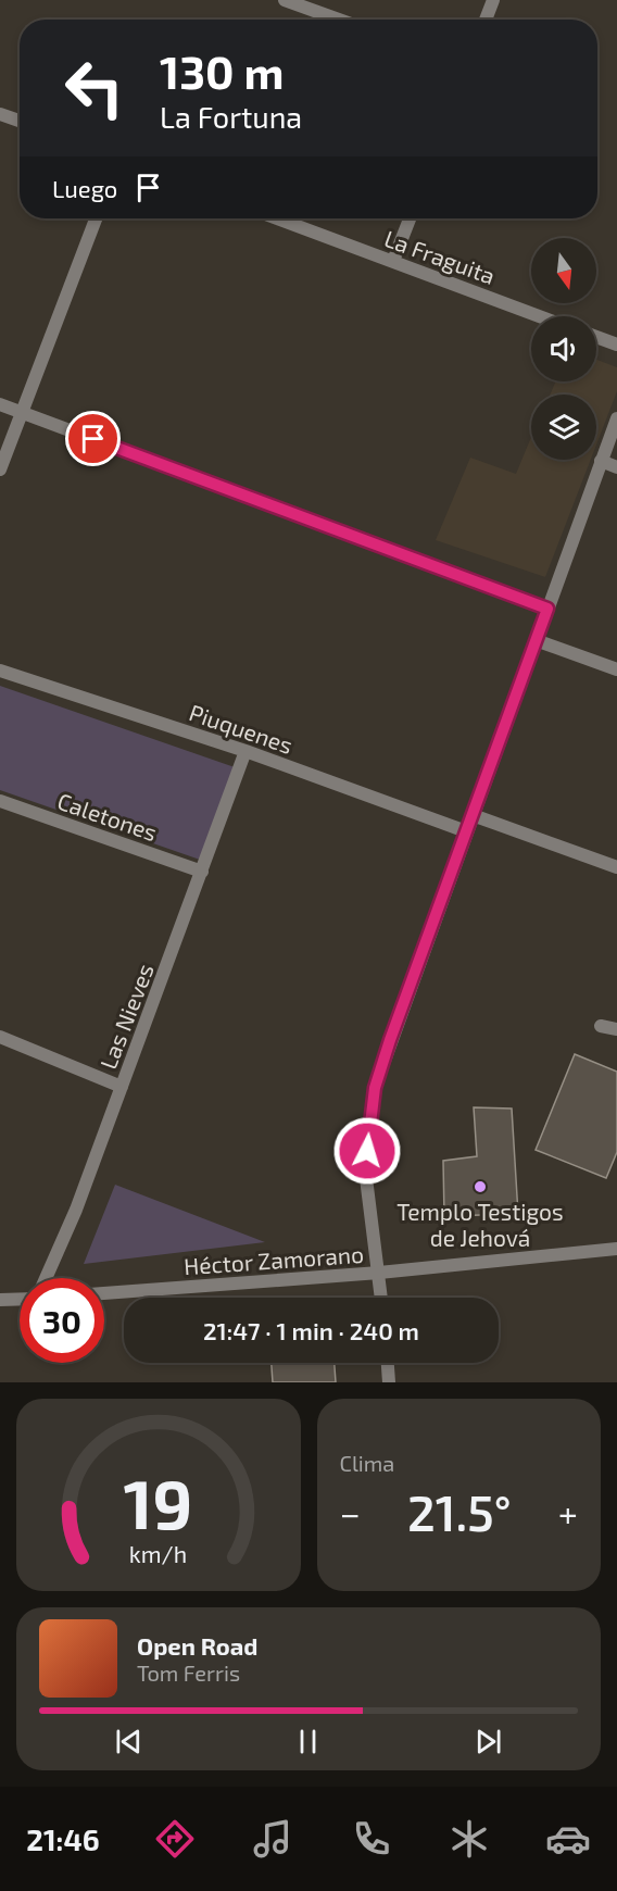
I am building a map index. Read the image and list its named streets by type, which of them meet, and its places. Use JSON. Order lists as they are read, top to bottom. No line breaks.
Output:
{"streets":{"street":["La Fraguita","Piuquenes","Caletones","Las Nieves","Héctor Zamorano"]},"crossings":[["Piuquenes","Las Nieves"],["Caletones","Las Nieves"]],"places":["Templo Testigos de Jehová"],"north":"bottom","page":{"turn":["130 m","La Fortuna"],"then":"Luego","limit":"30","trip":"21:47 · 1 min · 240 m","tile":"Clima","heat":["−","21.5°","+"],"song":["Open Road","Tom Ferris"],"tabs":"21:46","gauge":["19","km/h"]}}
